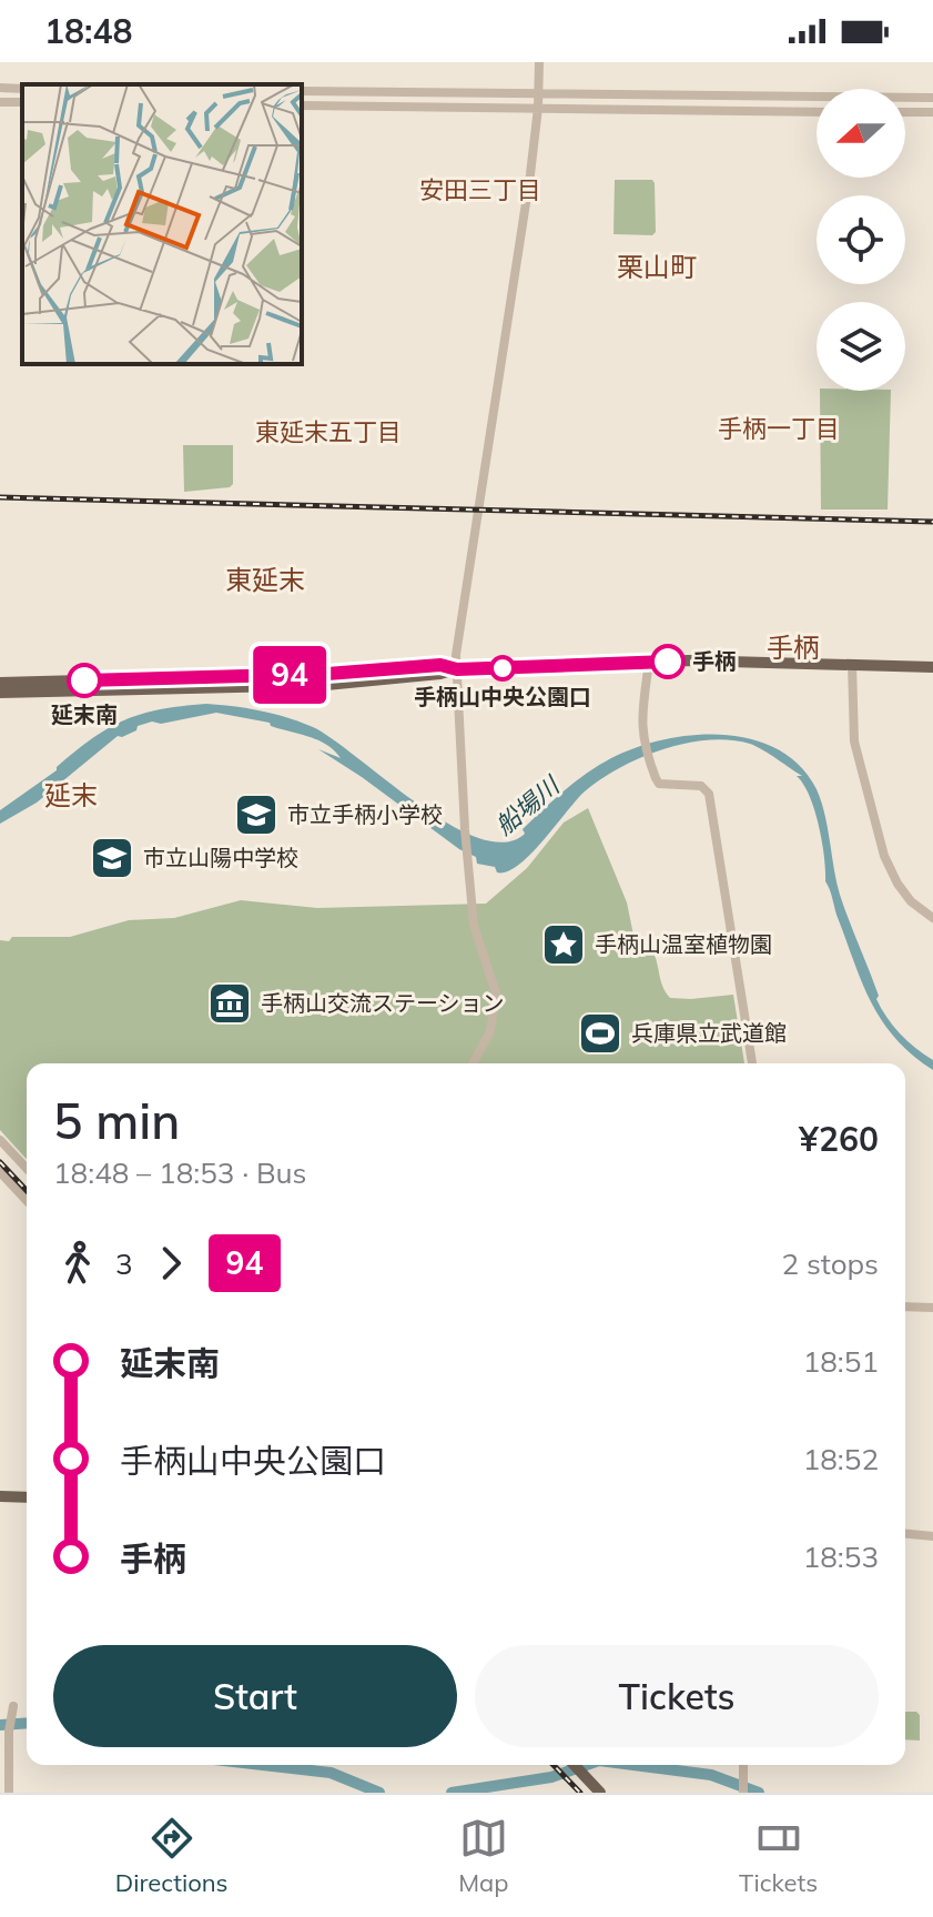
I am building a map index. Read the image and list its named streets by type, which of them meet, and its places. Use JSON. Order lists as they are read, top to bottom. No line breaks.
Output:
{"districts":["安田三丁目","栗山町","手柄一丁目","東延末五丁目","東延末","手柄","延末"],"water":["船場川"],"places":{"other":["手柄","手柄山中央公園口","延末南"],"school or university":["市立手柄小学校","市立山陽中学校"],"place":["手柄山温室植物園"],"museum":["手柄山交流ステーション"],"sports":["兵庫県立武道館"]},"lines":["bus line 94"],"north":"left","page":{"status":"18:48","on_map":"94","heading":["5 min","18:48 – 18:53 · Bus","¥260"],"legs":["3","94","2 stops"],"list":[{"name":"延末南","value":"18:51"},{"name":"手柄山中央公園口","value":"18:52"},{"name":"手柄","value":"18:53"}],"buttons":["Start","Tickets"],"tabs":["Directions","Map","Tickets"]}}
